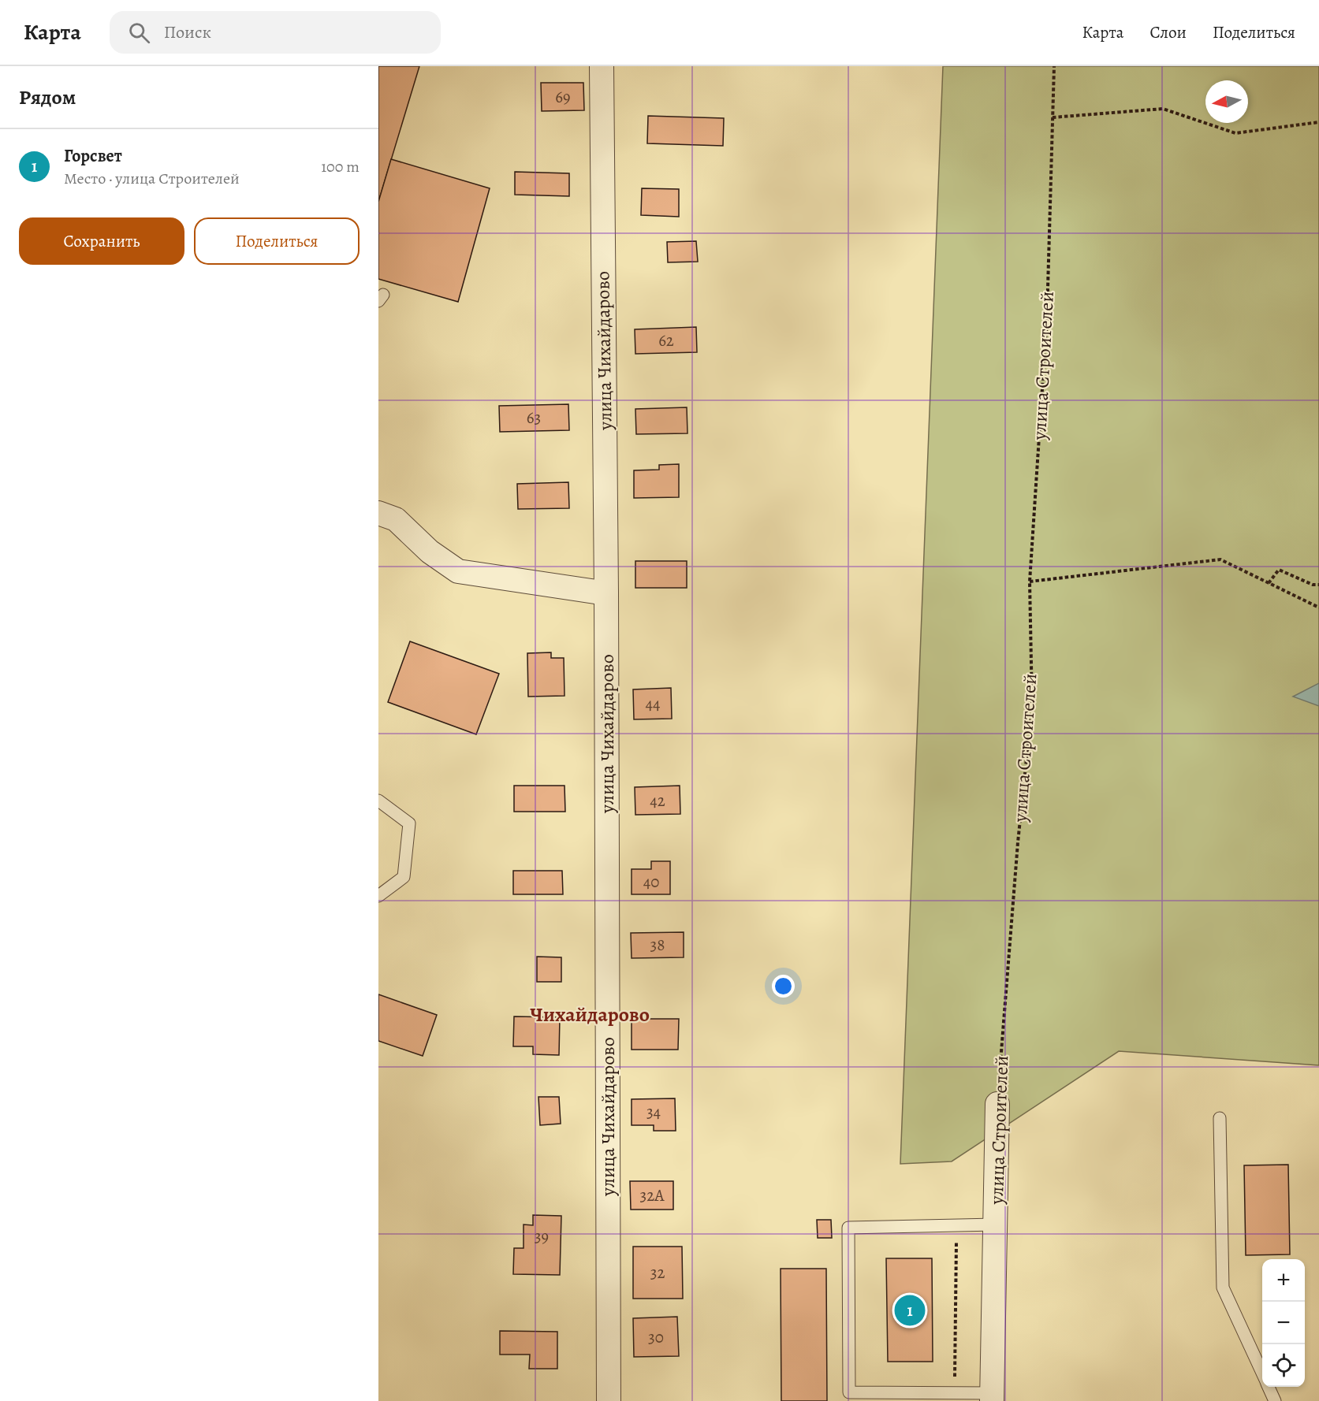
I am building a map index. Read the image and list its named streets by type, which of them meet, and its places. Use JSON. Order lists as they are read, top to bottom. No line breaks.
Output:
{"streets":{"street":["улица Чихайдарово","улица Строителей"]},"districts":["Чихайдарово"],"house_numbers":["69","62","63","44","42","40","38","34","32А","39","32","30"],"north":"left","page":{"header":"Карта","search":"Поиск","nav":["Карта","Слои","Поделиться"],"heading":"Рядом","list":[{"mark":"1","name":"Горсвет","note":"Место · улица Строителей","value":"100 m"}],"buttons":["Сохранить","Поделиться"],"map_buttons":["+","−"],"pins":"1"}}
